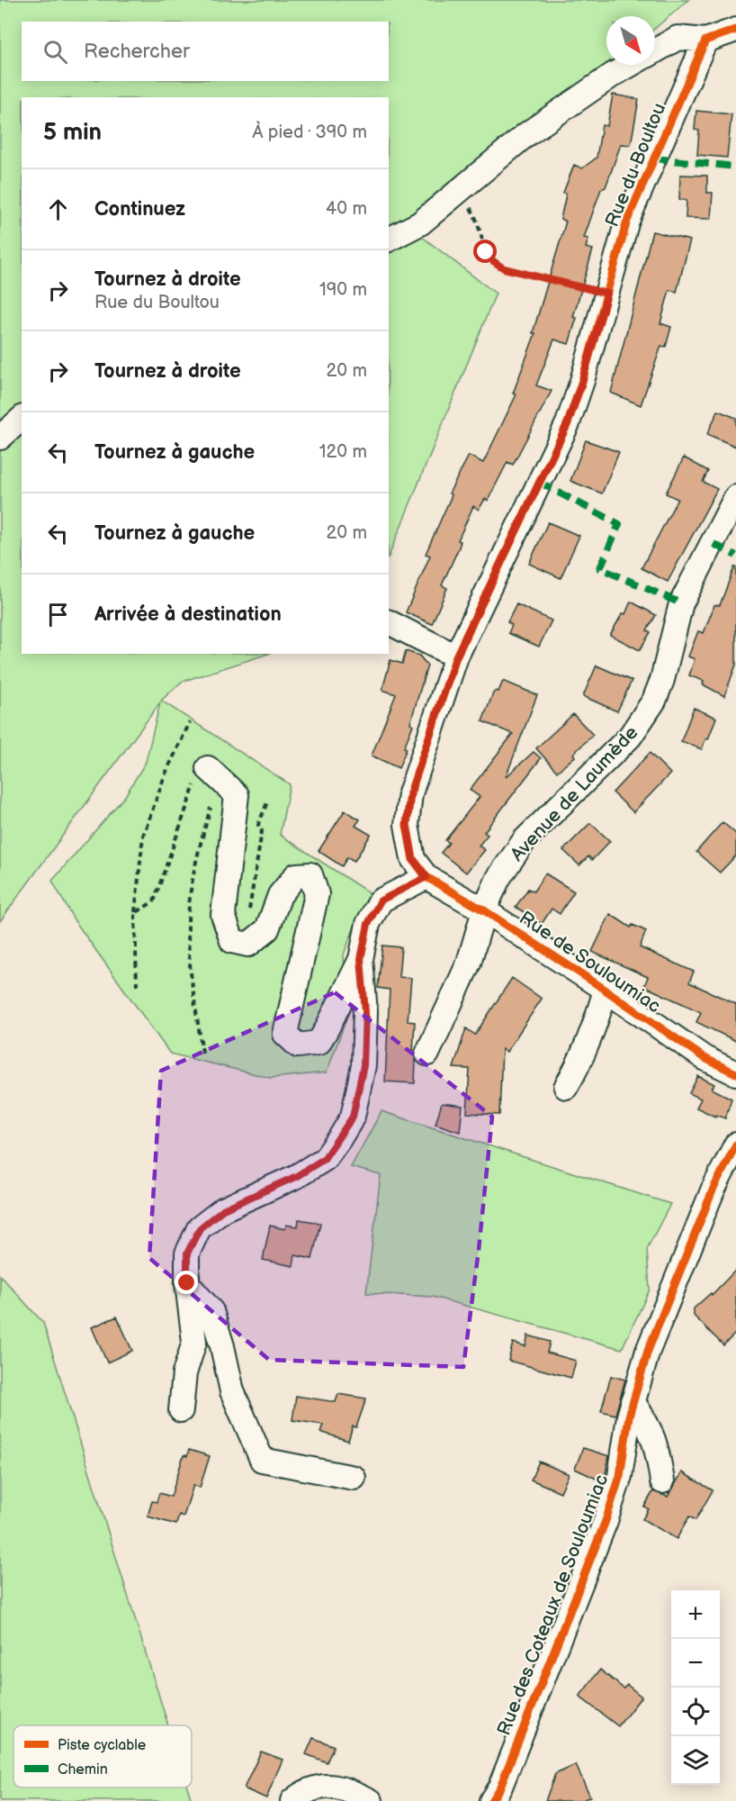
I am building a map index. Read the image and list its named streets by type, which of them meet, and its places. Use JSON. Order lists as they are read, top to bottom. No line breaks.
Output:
{"streets":{"street":["Rue du Boultou","Avenue de Laumède","Rue de Souloumiac","Rue des Coteaux de Souloumiac"]},"crossings":[["Rue du Boultou","Rue de Souloumiac"],["Avenue de Laumède","Rue de Souloumiac"]],"legend":["Piste cyclable","Chemin"],"north":"bottom right","page":{"search":"Rechercher","heading":["5 min","À pied · 390 m"],"list":[["Continuez","40 m"],["Tournez à droite","Rue du Boultou","190 m"],["Tournez à droite","20 m"],["Tournez à gauche","120 m"],["Tournez à gauche","20 m"],"Arrivée à destination"],"map_buttons":["+","−"]}}
